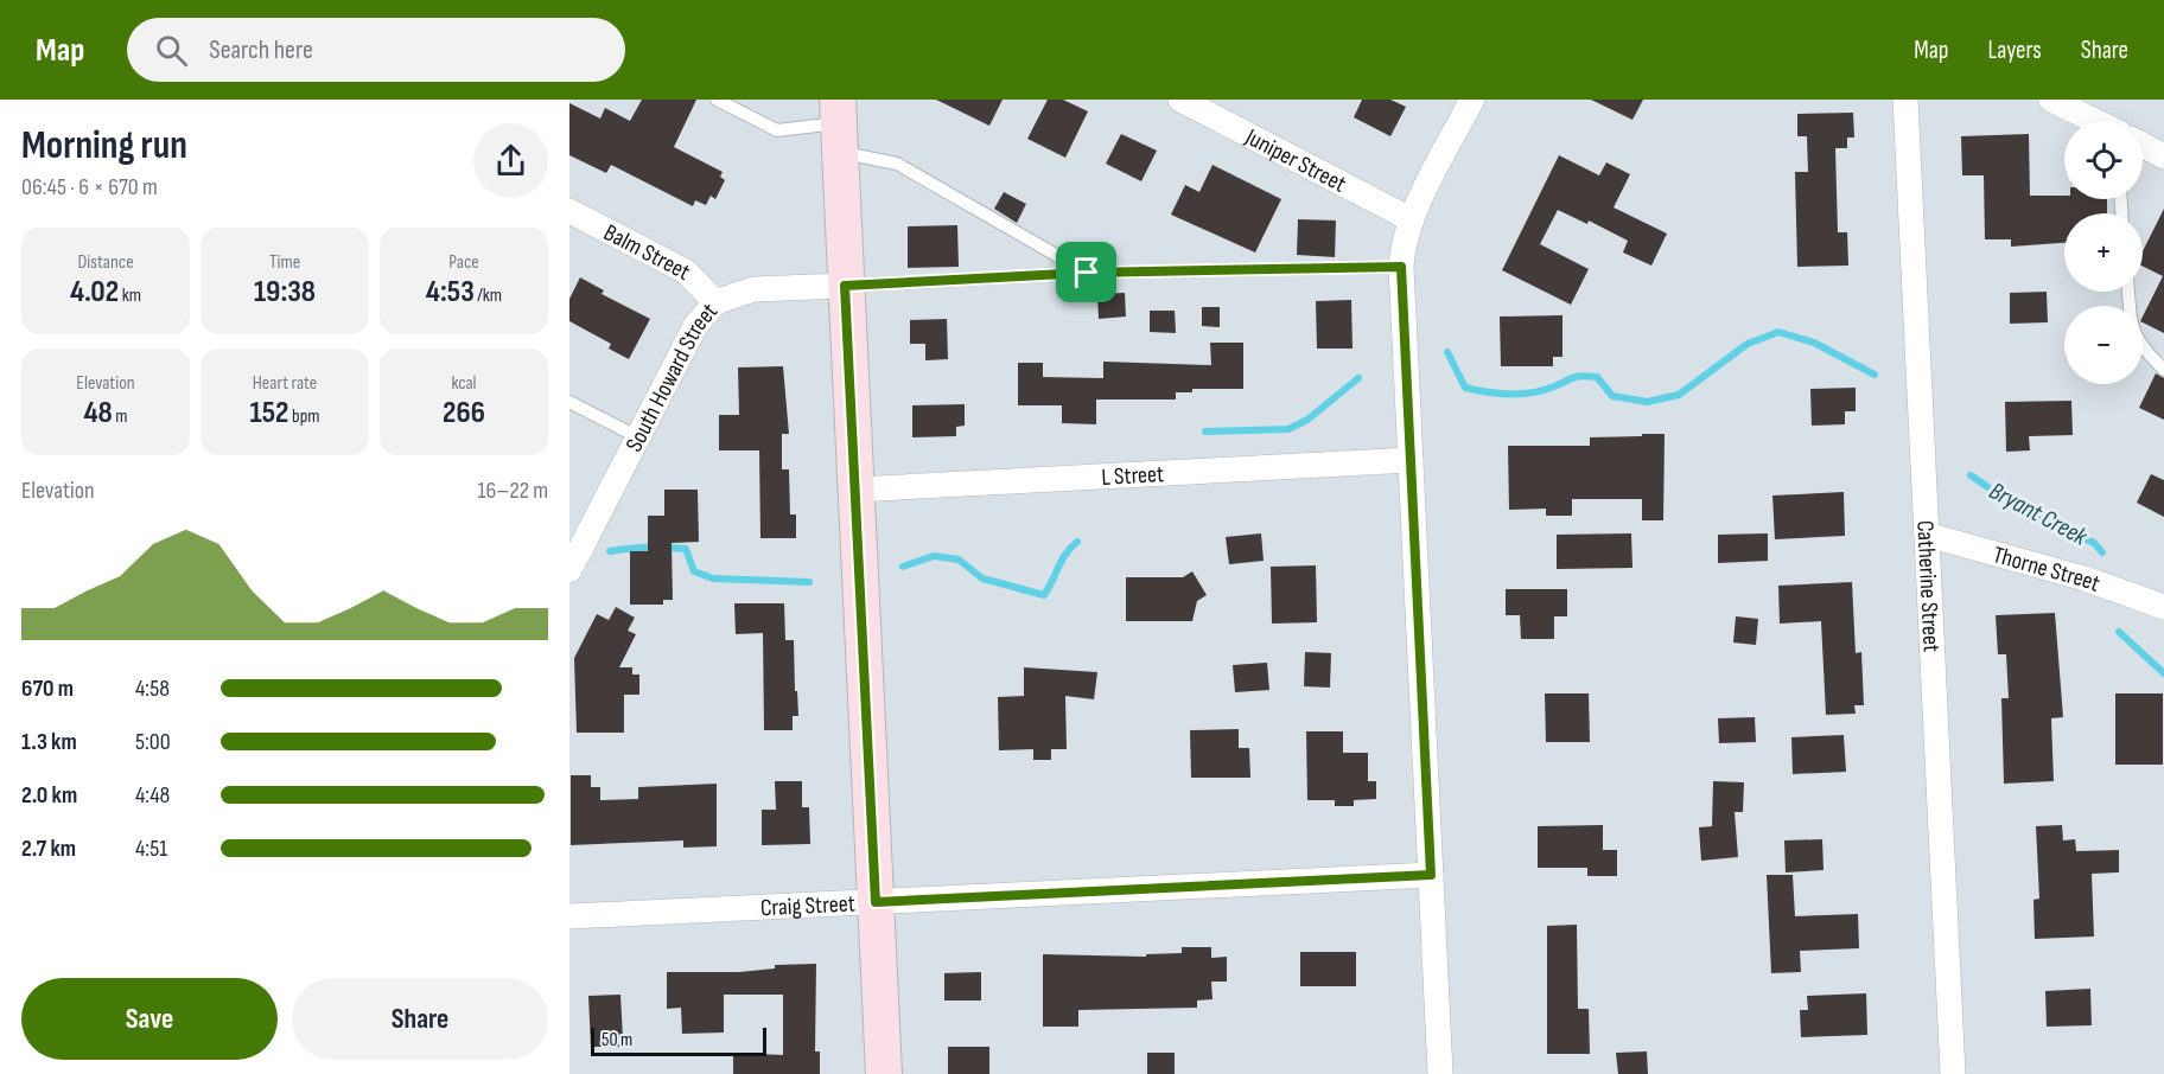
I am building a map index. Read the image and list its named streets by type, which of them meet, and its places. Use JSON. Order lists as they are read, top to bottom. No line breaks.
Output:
{"streets":{"street":["Juniper Street","Balm Street","South Howard Street","L Street","Thorne Street","Catherine Street","Craig Street"]},"crossings":[["Balm Street","South Howard Street"],["Thorne Street","Catherine Street"]],"water":["Bryant Creek"],"scale_bar":"50 m","page":{"header":"Map","search":"Search here","nav":["Map","Layers","Share"],"heading":["Morning run","06:45 · 6 × 670 m"],"map_buttons":["+","−"],"stats":[["Distance","4.02 km"],["Time","19:38"],["Pace","4:53 /km"],["Elevation","48 m"],["Heart rate","152 bpm"],["kcal","266"]],"chart":["Elevation","16–22 m"],"list":[{"name":"670 m","note":"4:58"},{"name":"1.3 km","note":"5:00"},{"name":"2.0 km","note":"4:48"},{"name":"2.7 km","note":"4:51"}],"buttons":["Save","Share"],"scale":"50 m"}}
